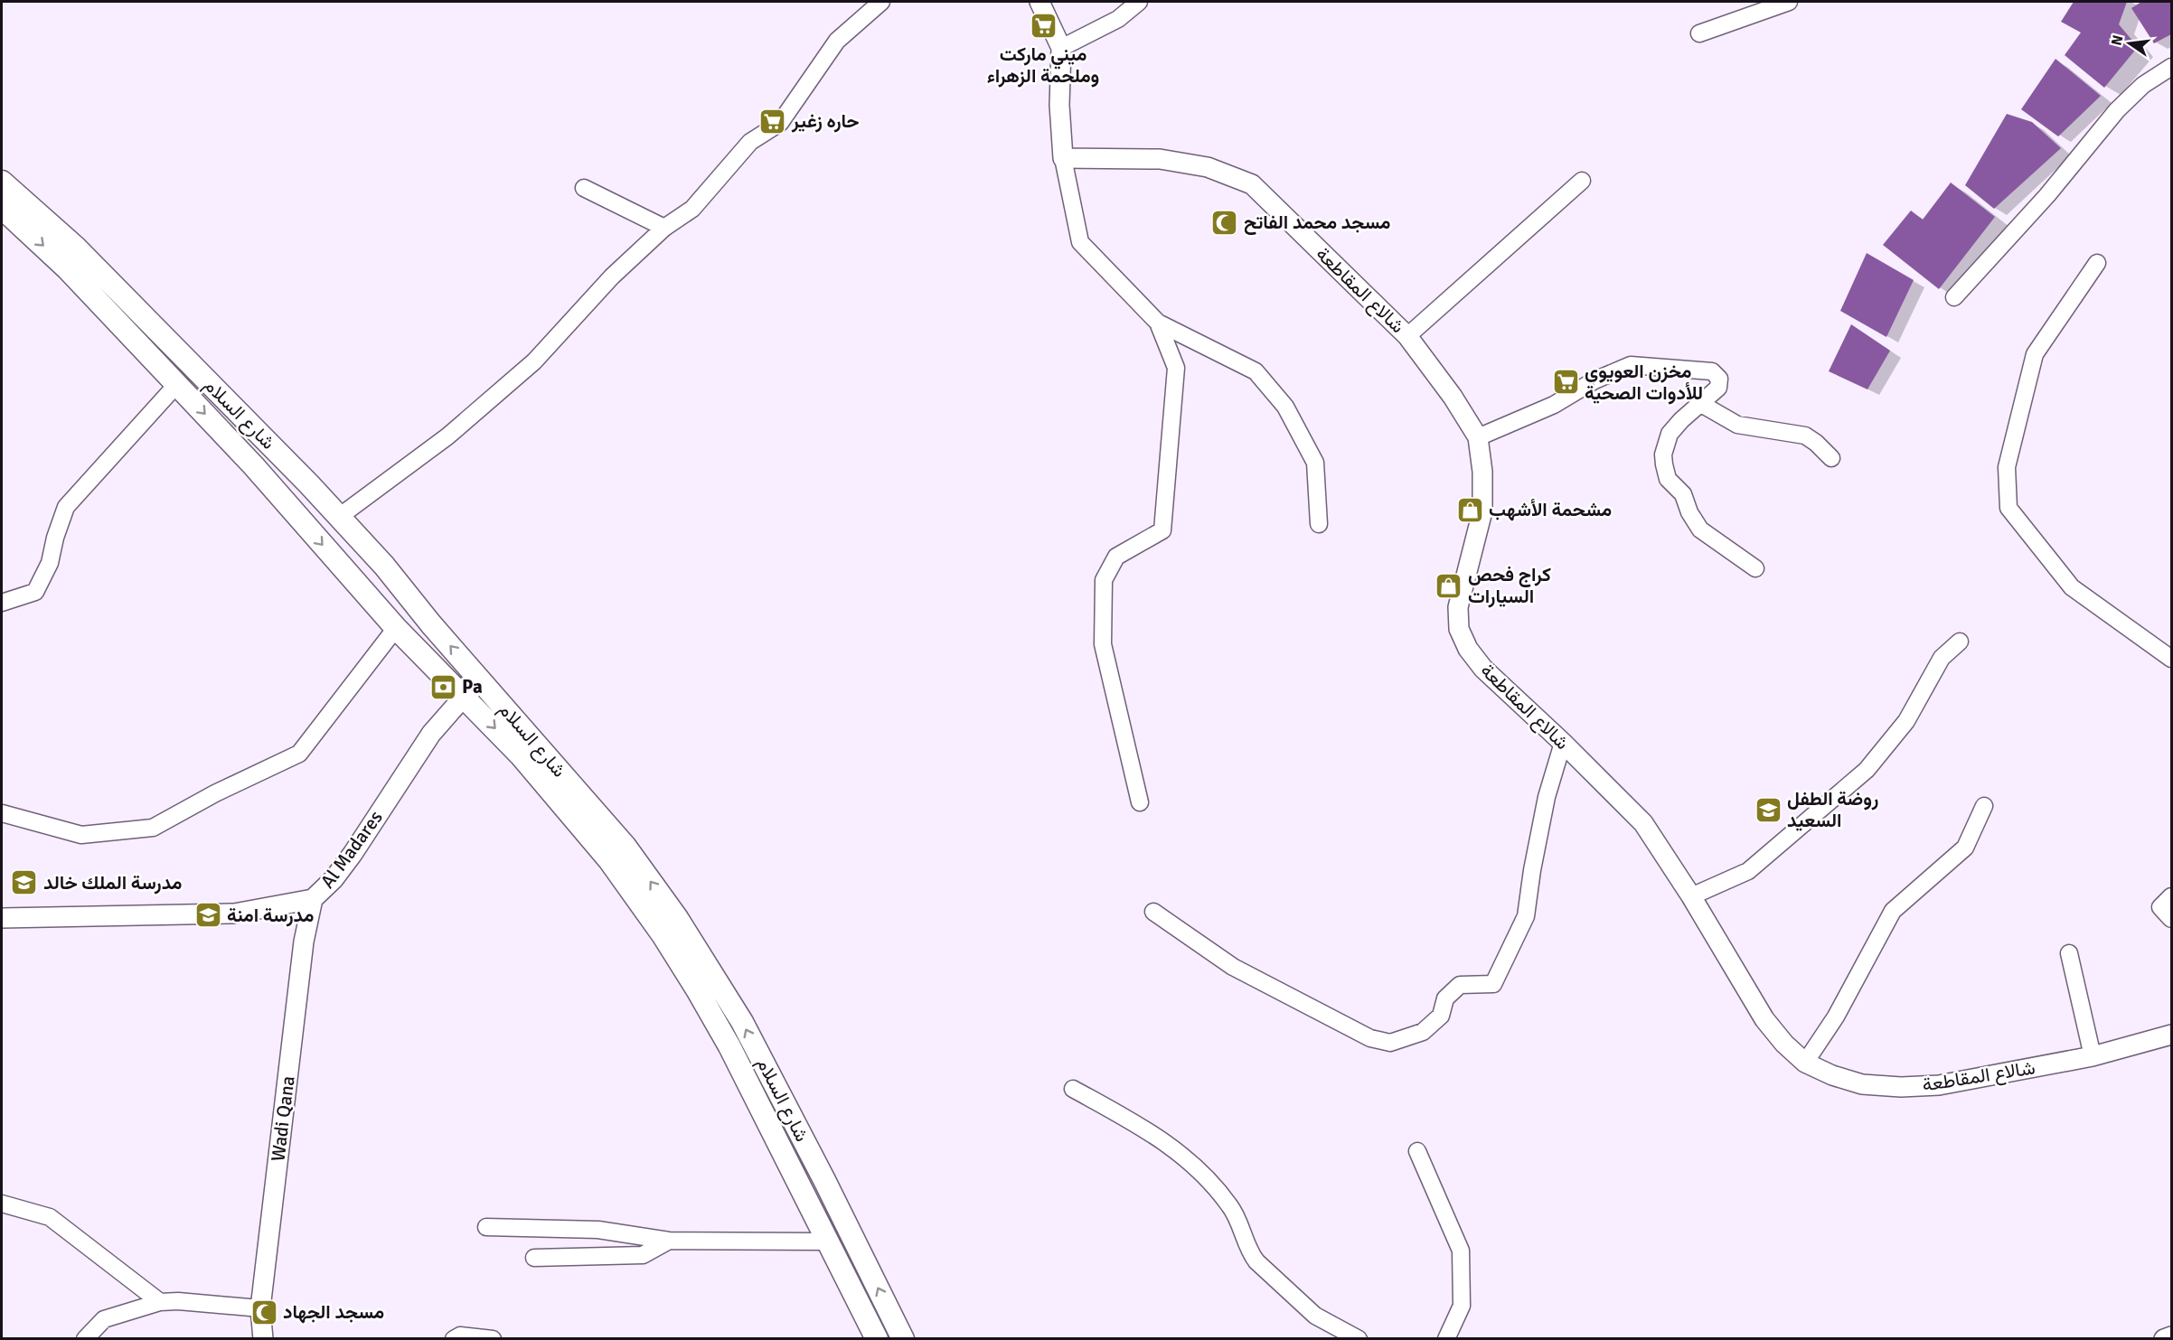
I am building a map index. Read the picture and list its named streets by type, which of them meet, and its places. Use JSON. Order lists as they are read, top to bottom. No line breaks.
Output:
{"streets":{"main road":["شارع السلام"],"street":["شالاع المقاطعة","Al Madares","Wadi Qana"]},"crossings":[["شارع السلام","Al Madares"],["Al Madares","Wadi Qana"]],"places":{"supermarket":["ميني ماركت وملحمة الزهراء","حاره زغير","مخزن العويوي للأدوات الصحية"],"mosque":["مسجد محمد الفاتح","مسجد الجهاد"],"shop":["مشحمة الأشهب","كراج فحص السيارات"],"bank":["Pa"],"school or university":["روضة الطفل السعيد","مدرسة الملك خالد","مدرسة امنة"]},"north":"left"}
